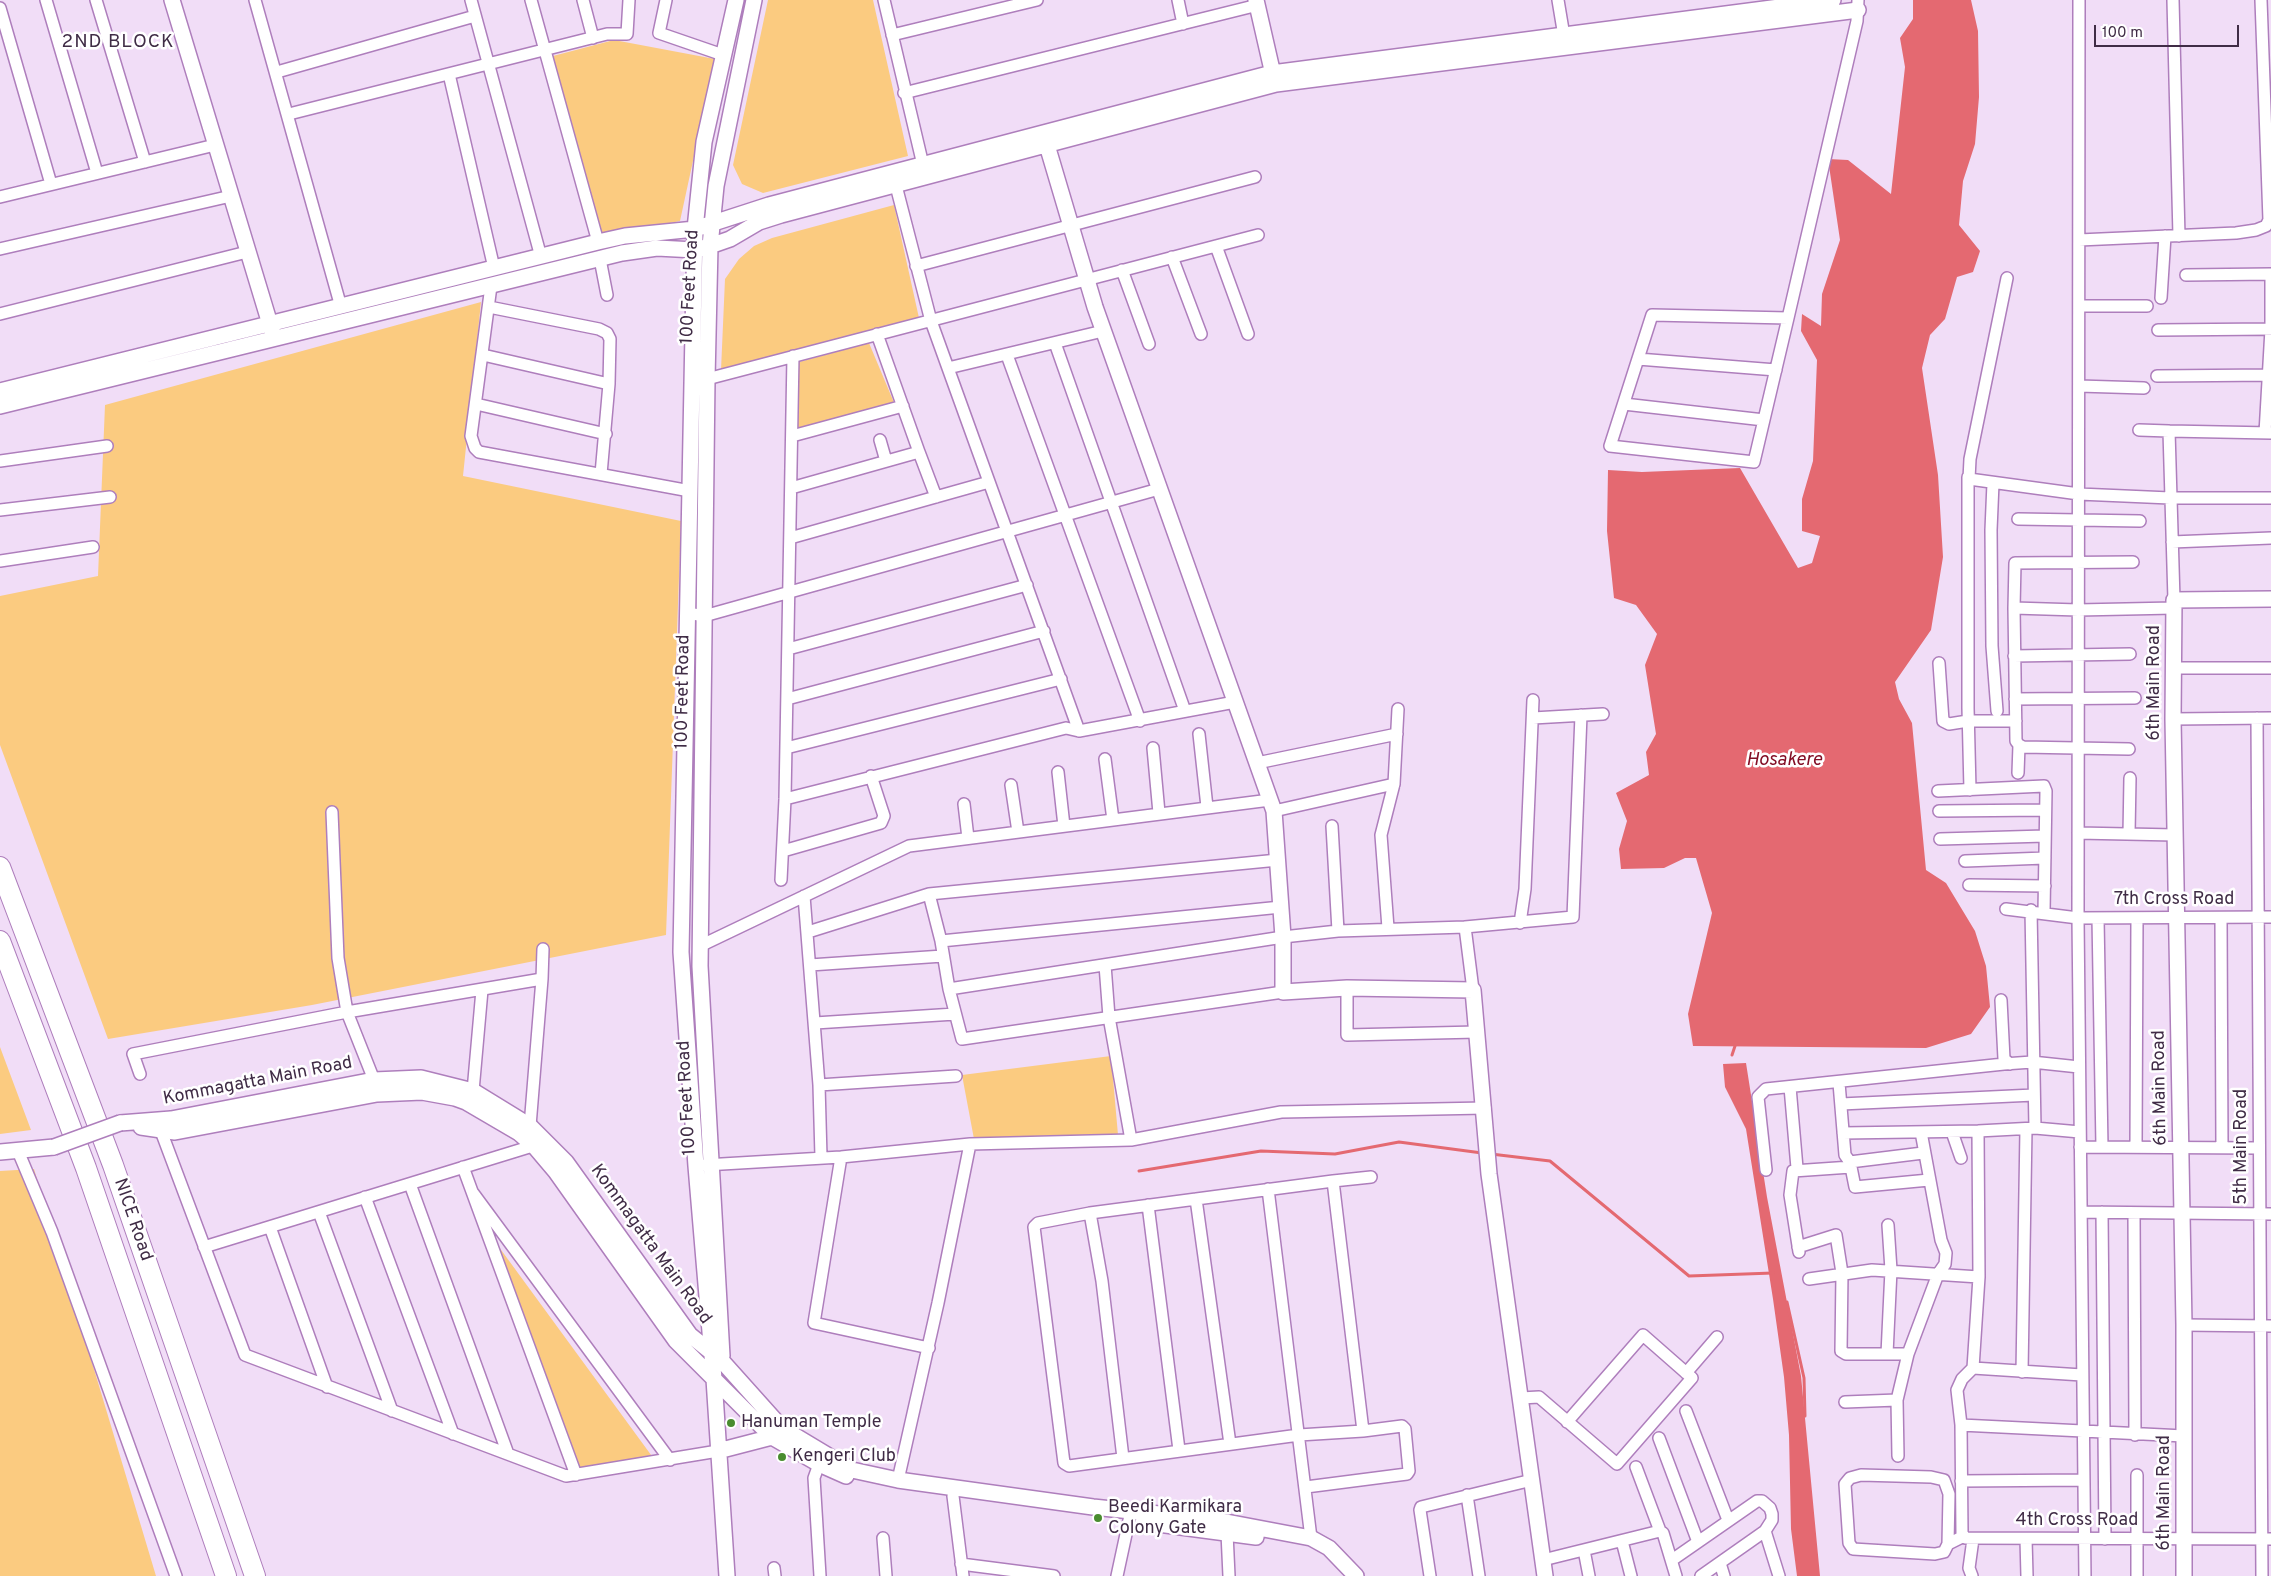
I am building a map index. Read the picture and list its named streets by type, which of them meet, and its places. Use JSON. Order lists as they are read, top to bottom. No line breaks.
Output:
{"streets":{"highway":["NICE Road"],"street":["100 Feet Road","6th Main Road","7th Cross Road","Kommagatta Main Road","5th Main Road","4th Cross Road"]},"crossings":[["100 Feet Road","Kommagatta Main Road"],["6th Main Road","7th Cross Road"],["6th Main Road","4th Cross Road"],["7th Cross Road","5th Main Road"],["5th Main Road","4th Cross Road"]],"districts":["2ND BLOCK"],"water":["Hosakere"],"places":["Hanuman Temple","Kengeri Club","Beedi Karmikara Colony Gate"],"scale_bar":"100 m"}
